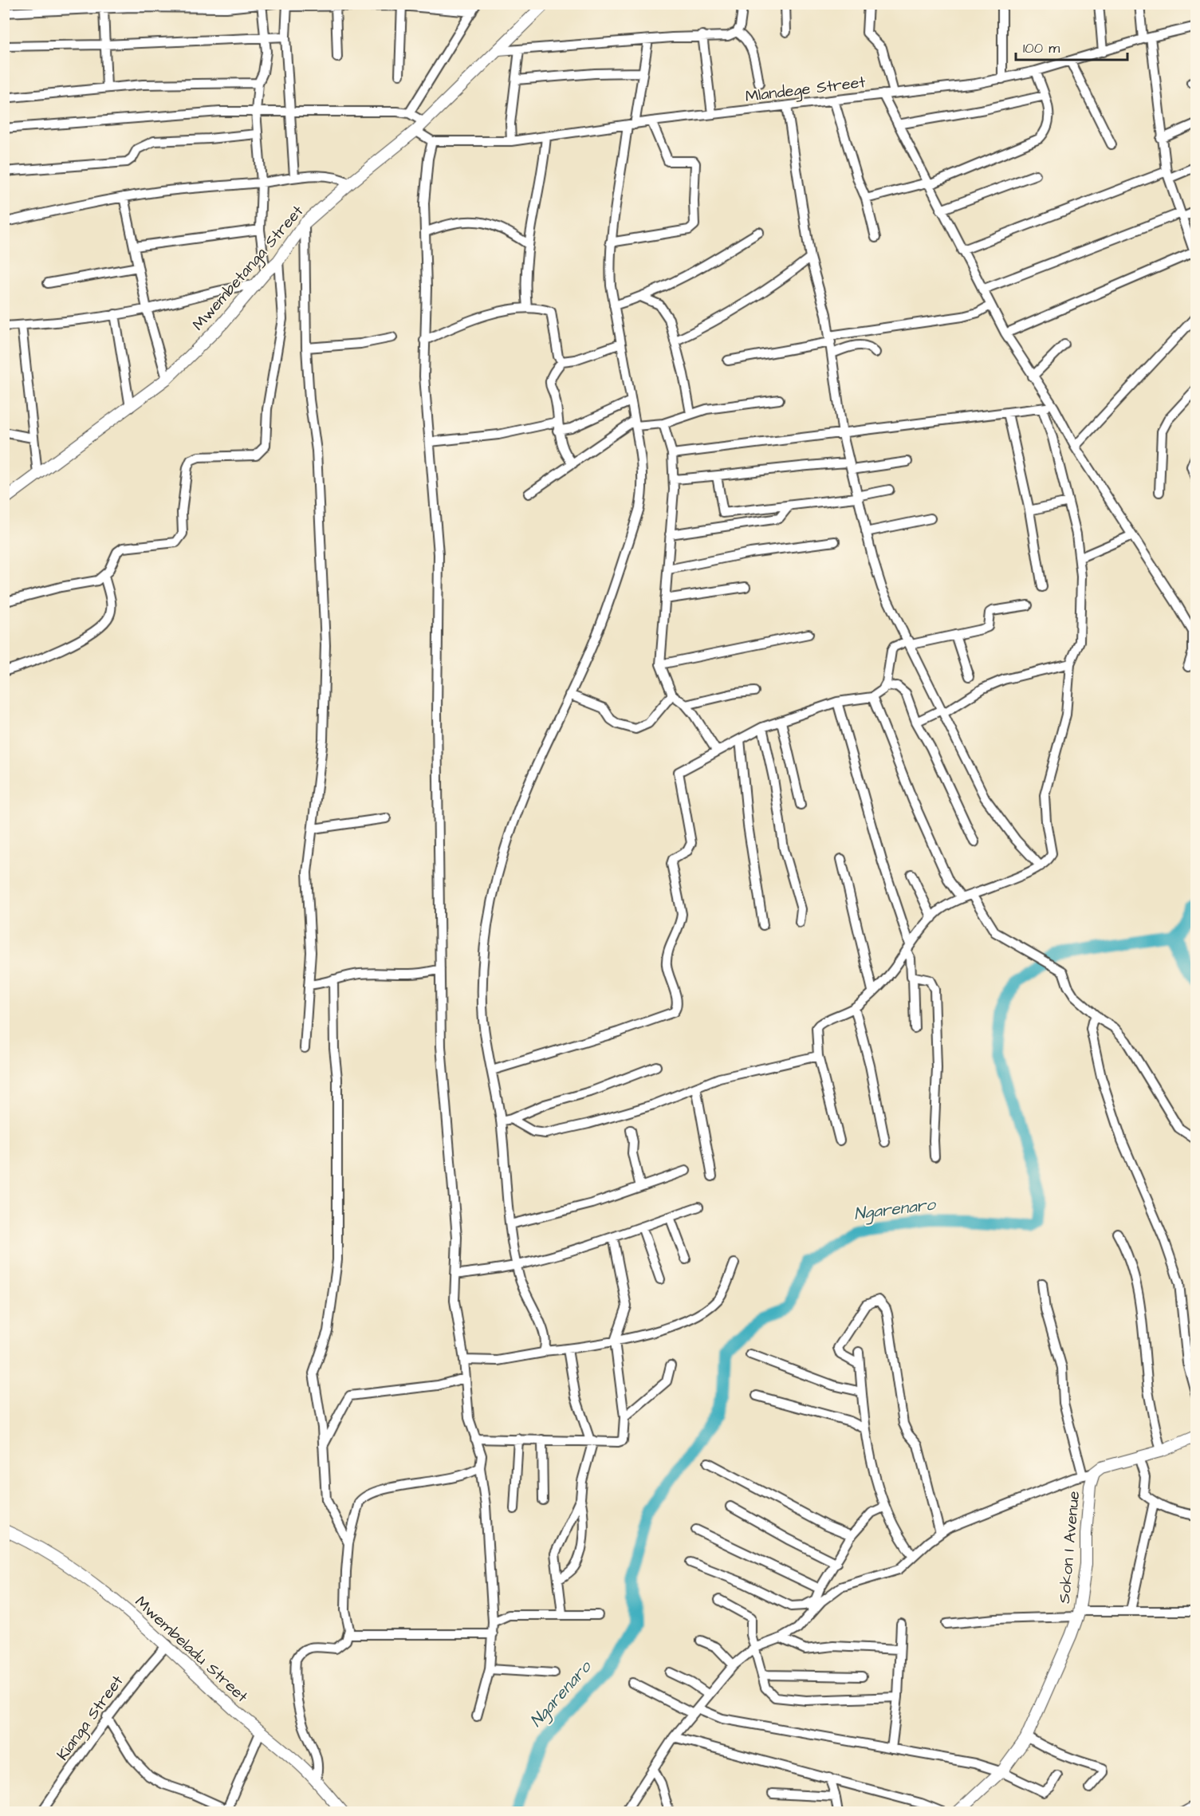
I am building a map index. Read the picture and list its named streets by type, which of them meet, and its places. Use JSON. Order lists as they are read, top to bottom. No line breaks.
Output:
{"streets":{"street":["Mlandege Street","Mwembetanga Street","Sokon I Avenue","Mwembeladu Street","Kianga Street"]},"crossings":[["Mwembeladu Street","Kianga Street"]],"water":["Ngarenaro"],"scale_bar":"100 m"}
